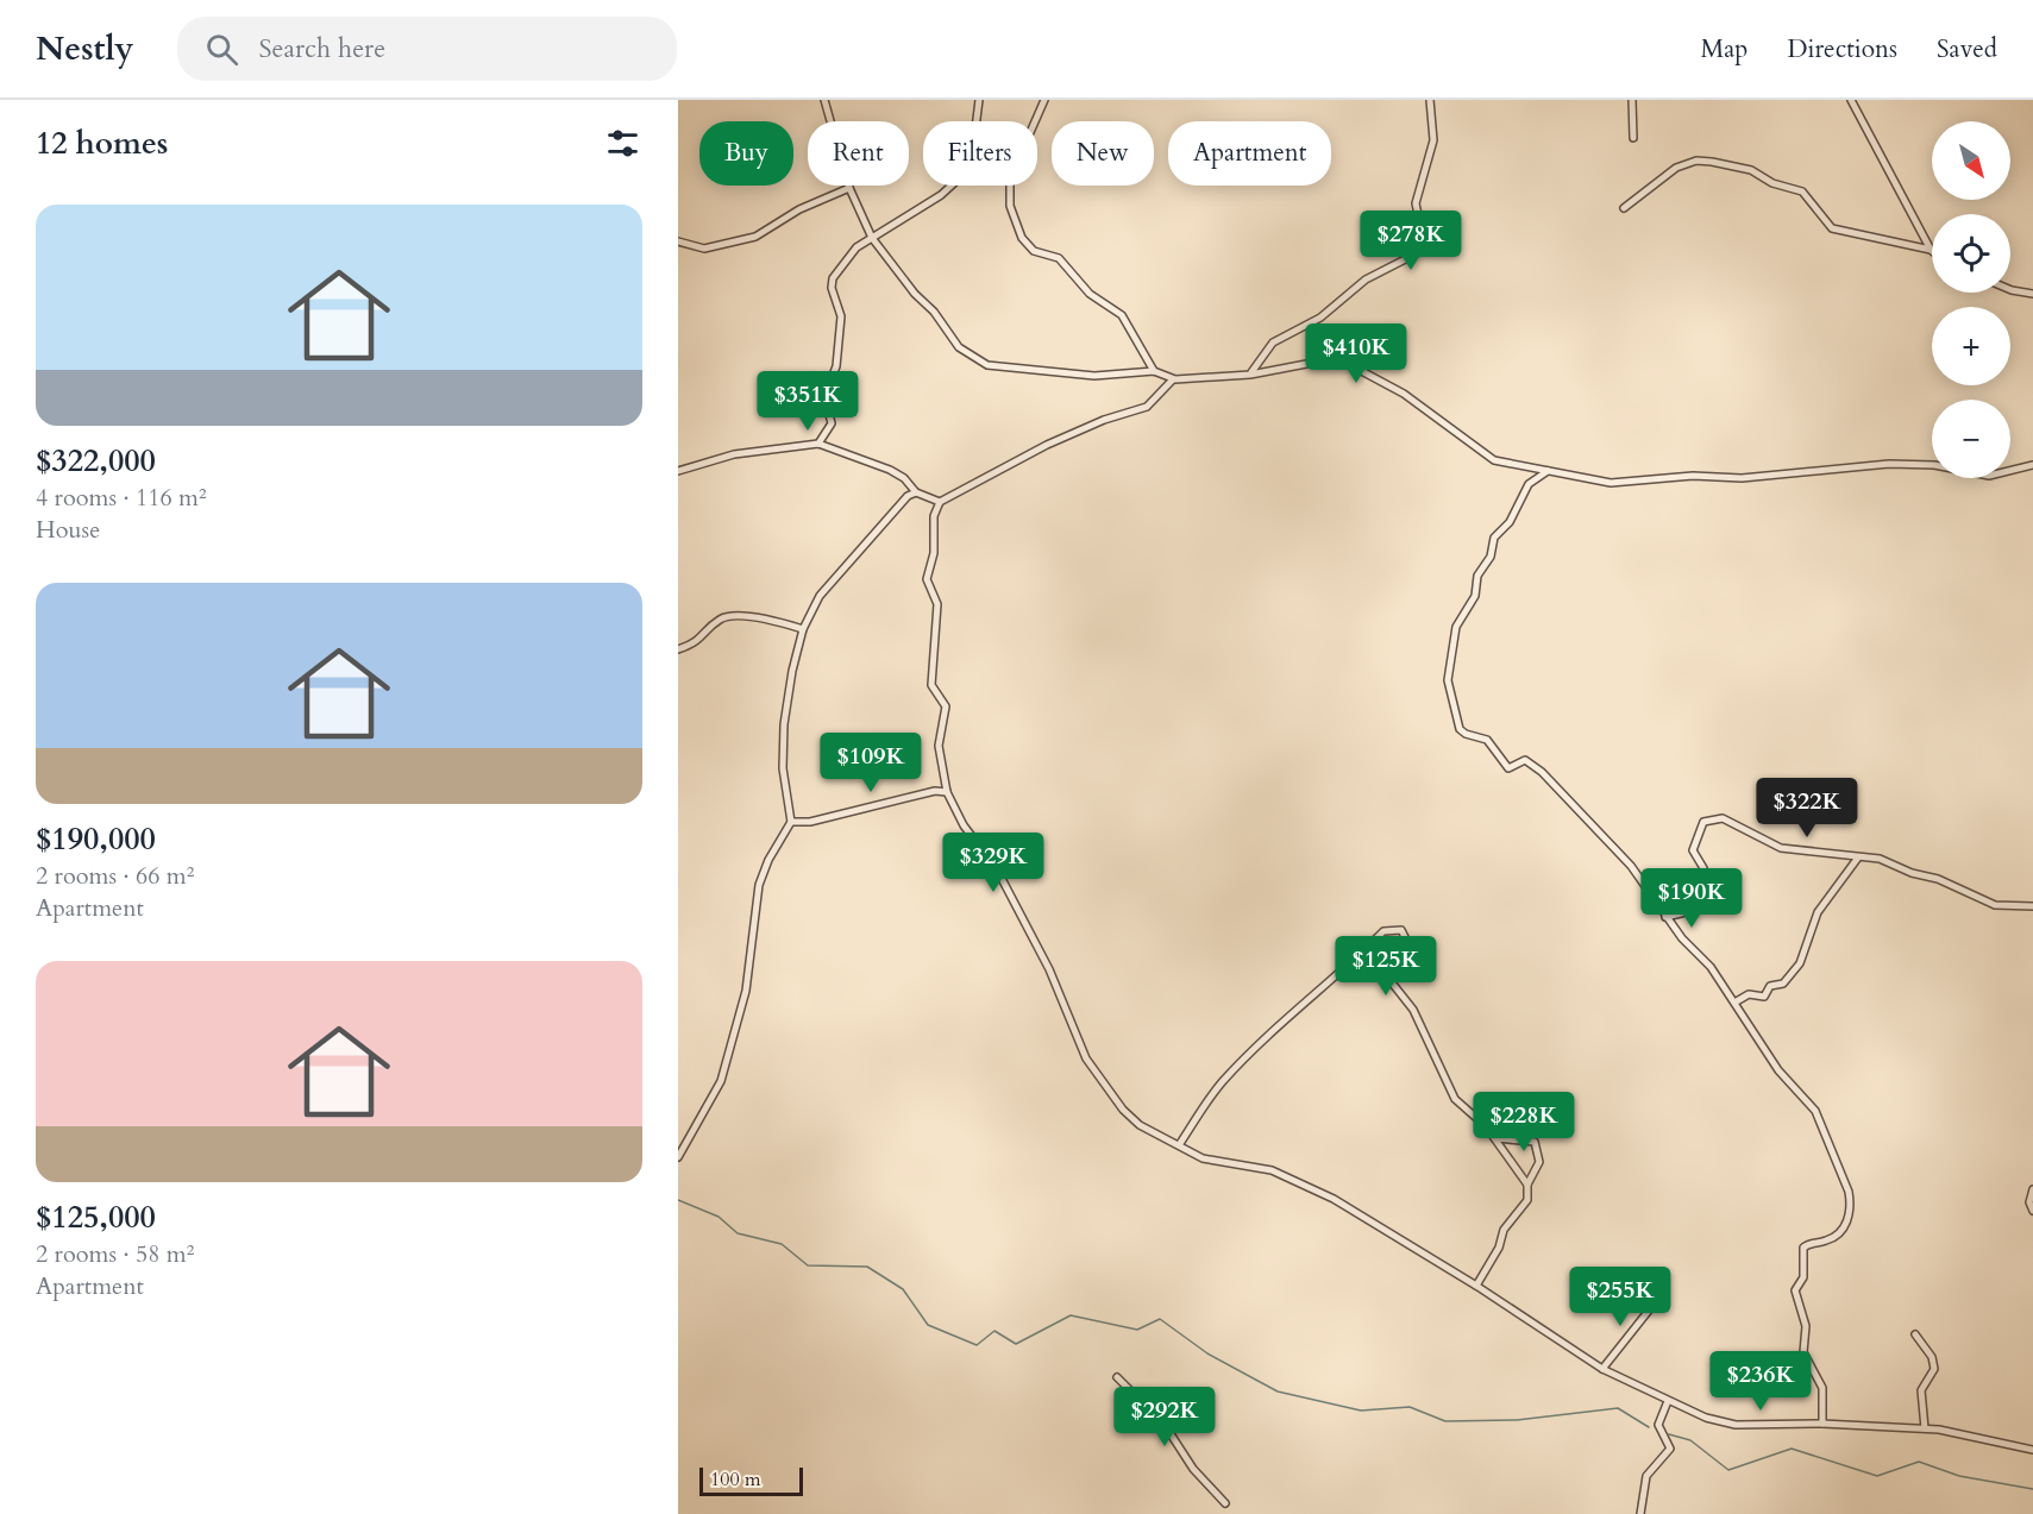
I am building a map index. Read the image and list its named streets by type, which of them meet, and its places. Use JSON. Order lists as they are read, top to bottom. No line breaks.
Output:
{"scale_bar":"100 m","north":"bottom right","page":{"header":"Nestly","search":"Search here","nav":["Map","Directions","Saved"],"heading":"12 homes","map_buttons":["+","−"],"chip":["Buy","Rent","Filters","New","Apartment"],"list":[{"name":"$322,000","note":"4 rooms · 116 m² · House"},{"name":"$190,000","note":"2 rooms · 66 m² · Apartment"},{"name":"$125,000","note":"2 rooms · 58 m² · Apartment"}],"price":["$278K","$410K","$351K","$109K","$322K","$329K","$190K","$125K","$228K","$255K","$236K","$292K"],"scale":"100 m"}}
